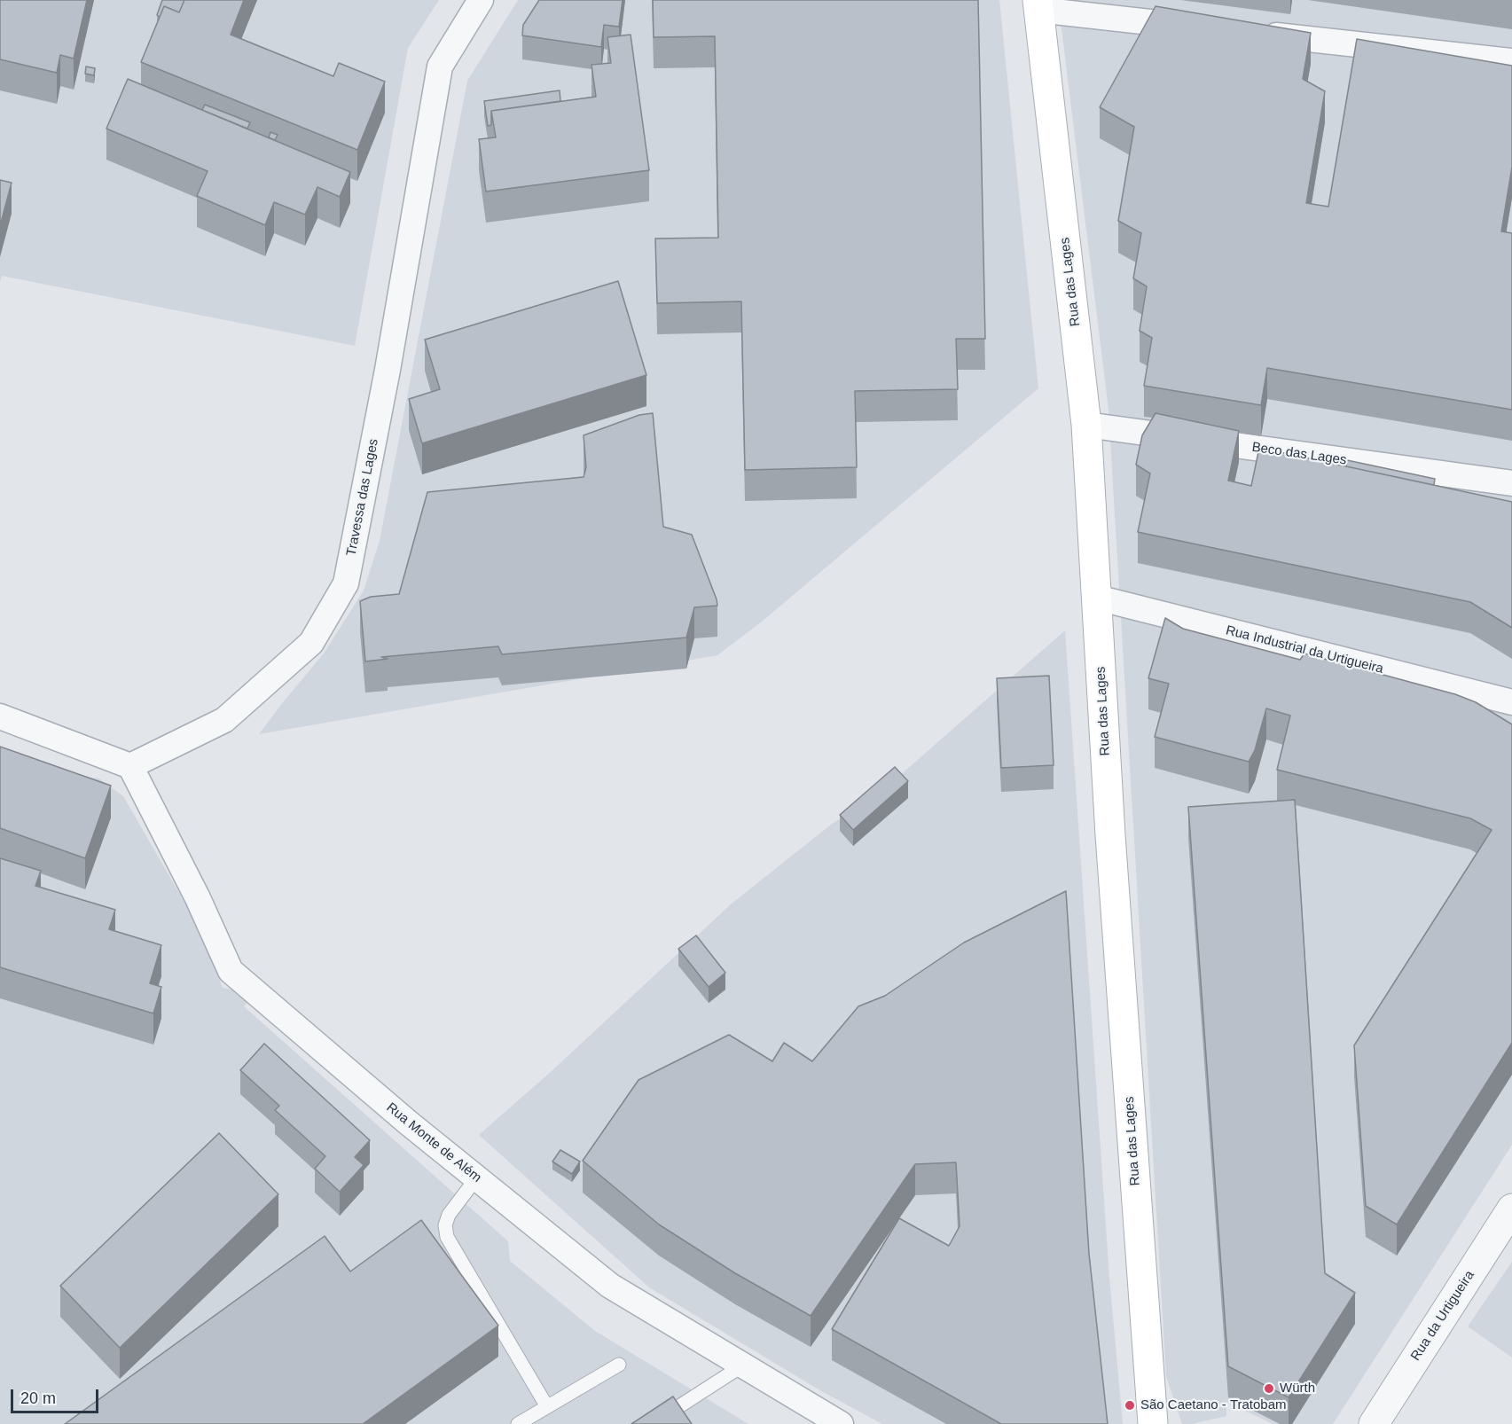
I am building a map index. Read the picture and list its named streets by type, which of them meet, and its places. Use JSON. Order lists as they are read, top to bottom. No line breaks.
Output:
{"streets":{"main road":["Rua das Lages"],"street":["Beco das Lages","Travessa das Lages","Rua Industrial da Urtigueira","Rua Monte de Além","Rua da Urtigueira"]},"crossings":[["Rua das Lages","Beco das Lages"],["Rua das Lages","Rua Industrial da Urtigueira"],["Travessa das Lages","Rua Monte de Além"]],"places":["Würth","São Caetano - Tratobam"],"scale_bar":"20 m"}
